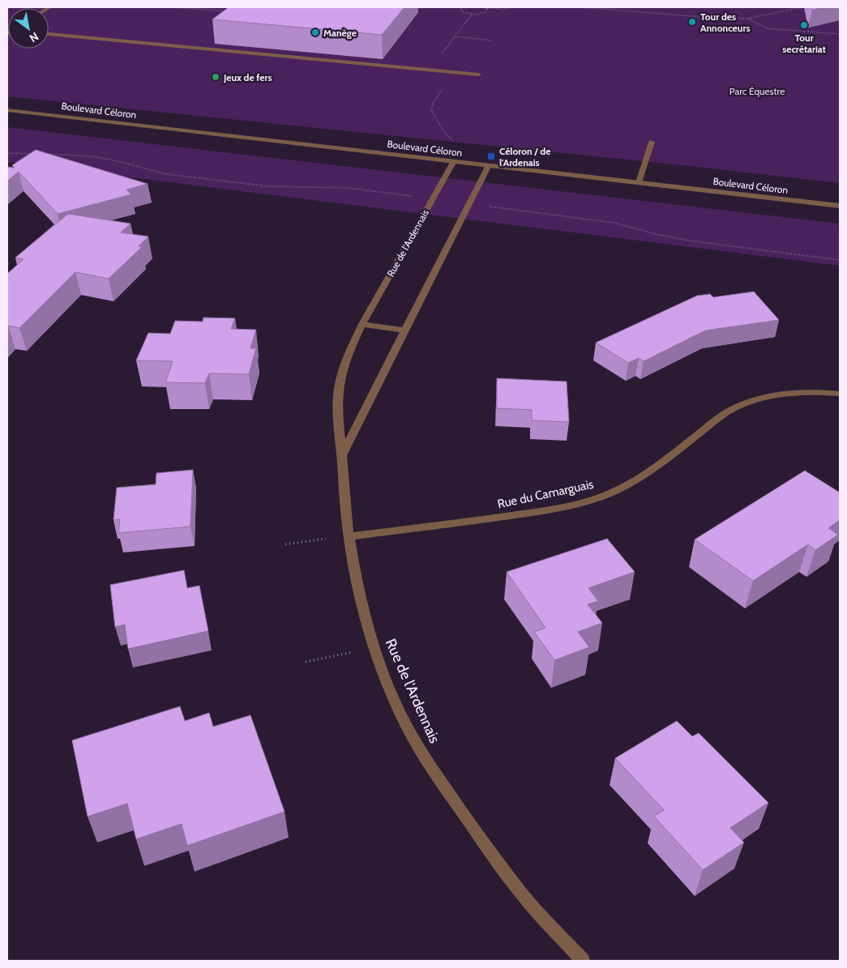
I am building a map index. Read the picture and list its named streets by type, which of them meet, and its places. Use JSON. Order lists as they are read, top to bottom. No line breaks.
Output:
{"streets":{"street":["Boulevard Céloron","Rue de l'Ardennais","Rue du Camarguais"]},"crossings":[["Boulevard Céloron","Rue de l'Ardennais"],["Rue de l'Ardennais","Rue du Camarguais"]],"parks":["Parc Équestre"],"places":{"other":["Tour des Annonceurs","Tour secrétariat","Manège","Jeux de fers"],"transit":["Céloron / de l'Ardenais"]},"north":"bottom right"}
